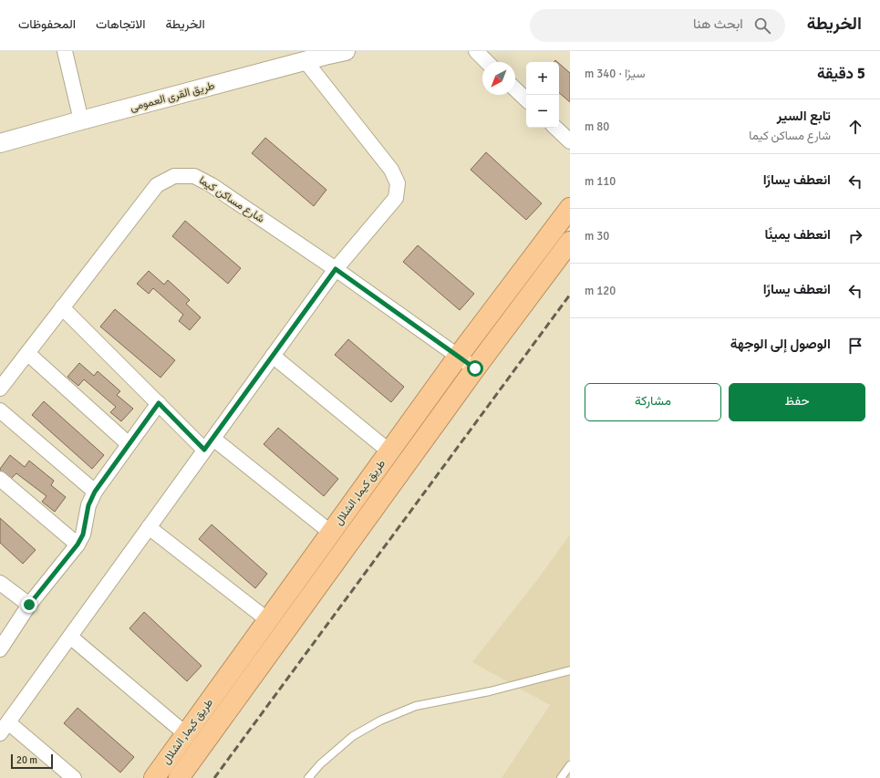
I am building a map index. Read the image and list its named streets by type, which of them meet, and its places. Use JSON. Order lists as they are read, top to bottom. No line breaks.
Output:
{"streets":{"highway":["طريق كيما, الشلال"],"street":["طريق القرى العمومى","شارع مساكن كيما"]},"crossings":[["شارع مساكن كيما","طريق كيما, الشلال"]],"scale_bar":"20 m","north":"bottom left","page":{"header":"الخريطة","search":"ابحث هنا","nav":["الخريطة","الاتجاهات","المحفوظات"],"heading":["5 دقيقة","سيرًا · 340 m"],"map_buttons":["+","−"],"list":[["تابع السير","شارع مساكن كيما","80 m"],["انعطف يسارًا","110 m"],["انعطف يمينًا","30 m"],["انعطف يسارًا","120 m"],"الوصول إلى الوجهة"],"buttons":["حفظ","مشاركة"],"scale":"20 m"}}
